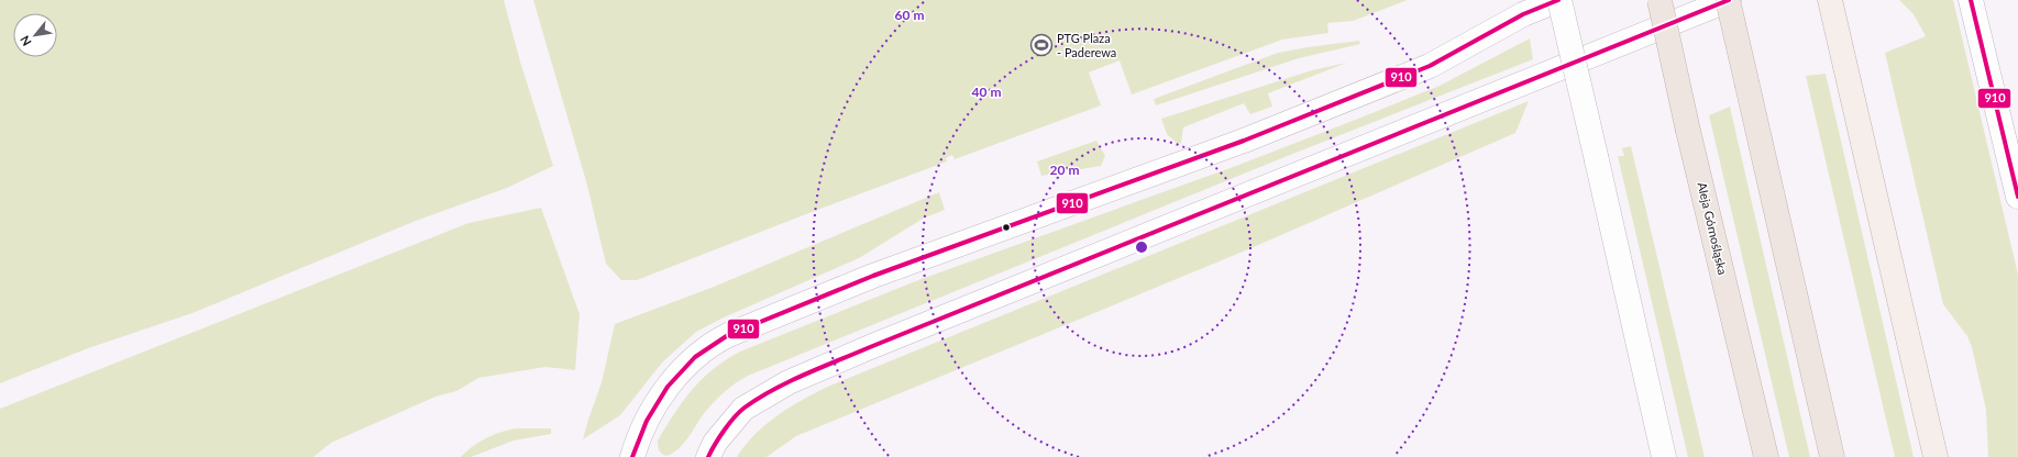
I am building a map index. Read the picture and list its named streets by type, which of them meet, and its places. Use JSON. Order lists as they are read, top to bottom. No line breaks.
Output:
{"streets":{"highway":["Aleja Górnośląska"]},"places":{"sports":["PTG Plaza - Paderewa"]},"lines":["transit line 910"],"north":"bottom left","rings":["60 m","40 m","20 m"]}
